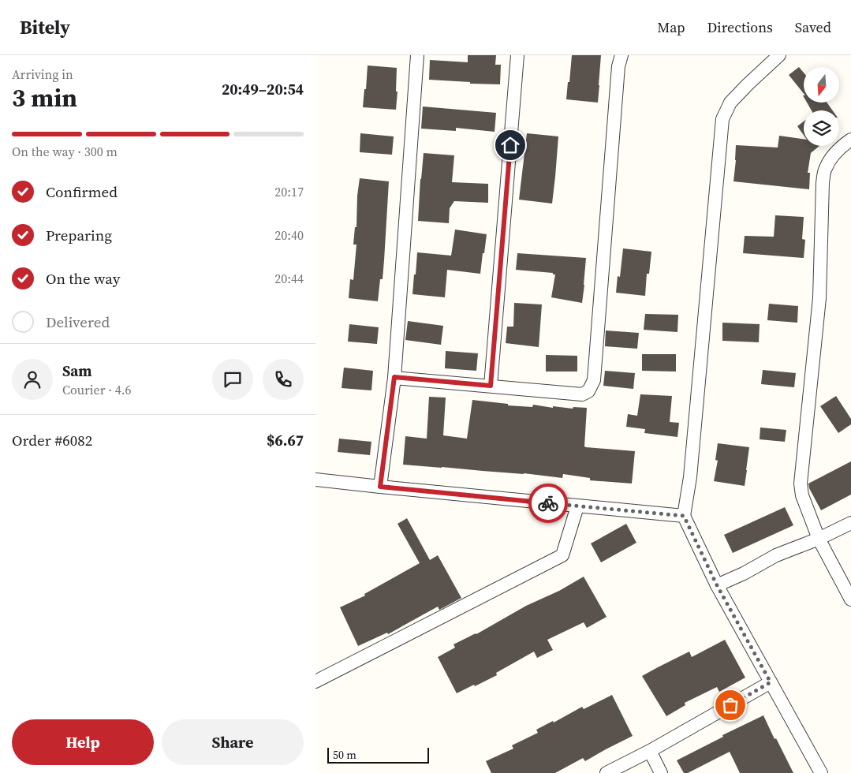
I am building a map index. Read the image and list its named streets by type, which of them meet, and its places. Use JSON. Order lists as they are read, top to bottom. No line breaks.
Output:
{"scale_bar":"50 m","north":"bottom","page":{"header":"Bitely","nav":["Map","Directions","Saved"],"heading":["3 min","Arriving in","20:49–20:54"],"panel":["Sam","Courier · 4.6","Order #6082","$6.67"],"bar":"On the way · 300 m","list":[["Confirmed","20:17"],["Preparing","20:40"],["On the way","20:44"],"Delivered"],"buttons":["Help","Share"],"scale":"50 m"}}
